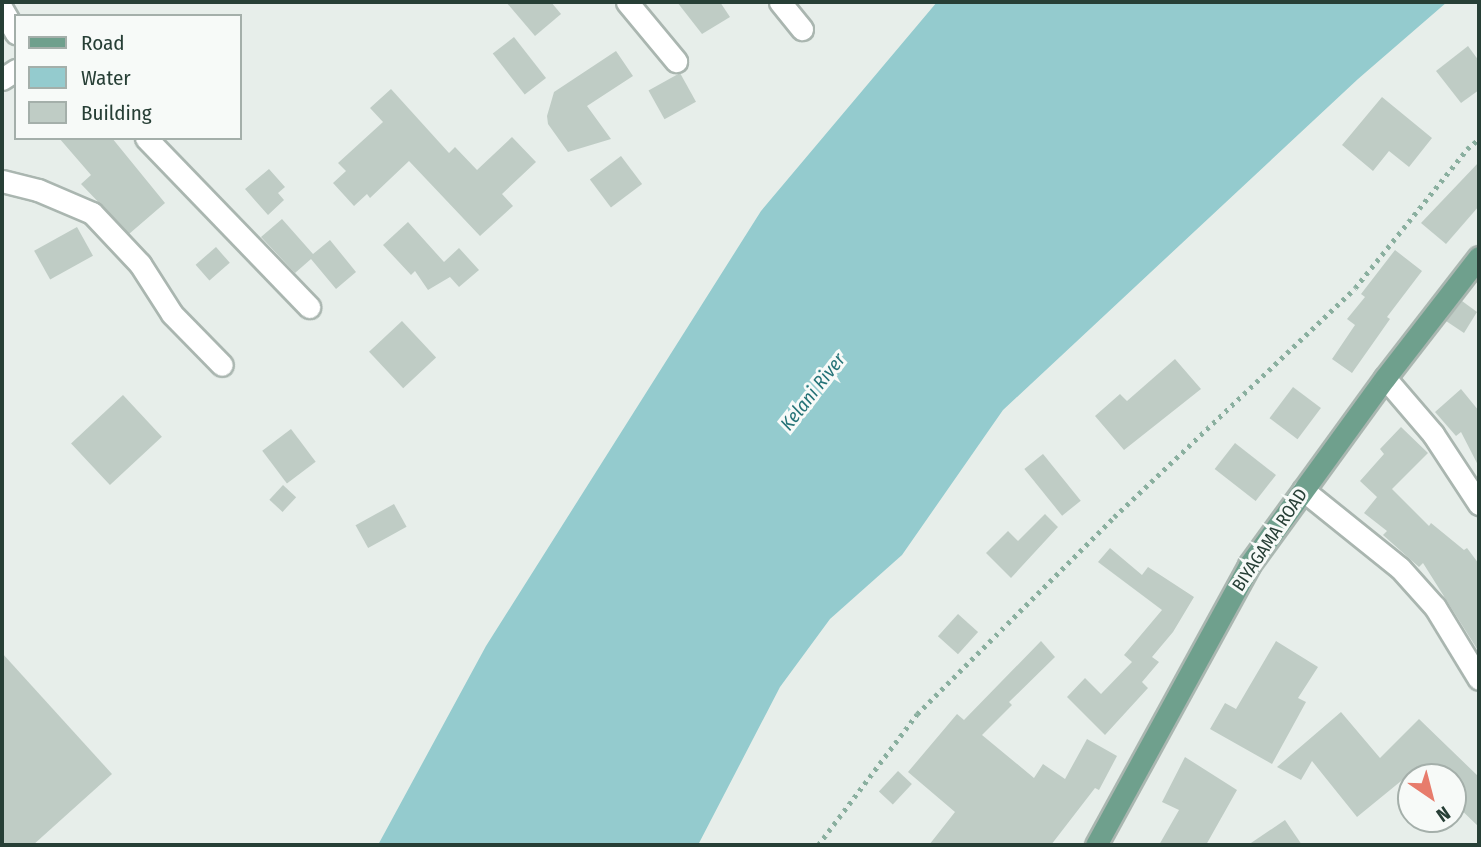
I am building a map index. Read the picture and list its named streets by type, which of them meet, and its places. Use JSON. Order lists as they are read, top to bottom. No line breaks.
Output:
{"streets":{"main road":["BIYAGAMA ROAD"]},"water":["Kelani River"],"legend":["Road","Water","Building"],"north":"bottom right"}
